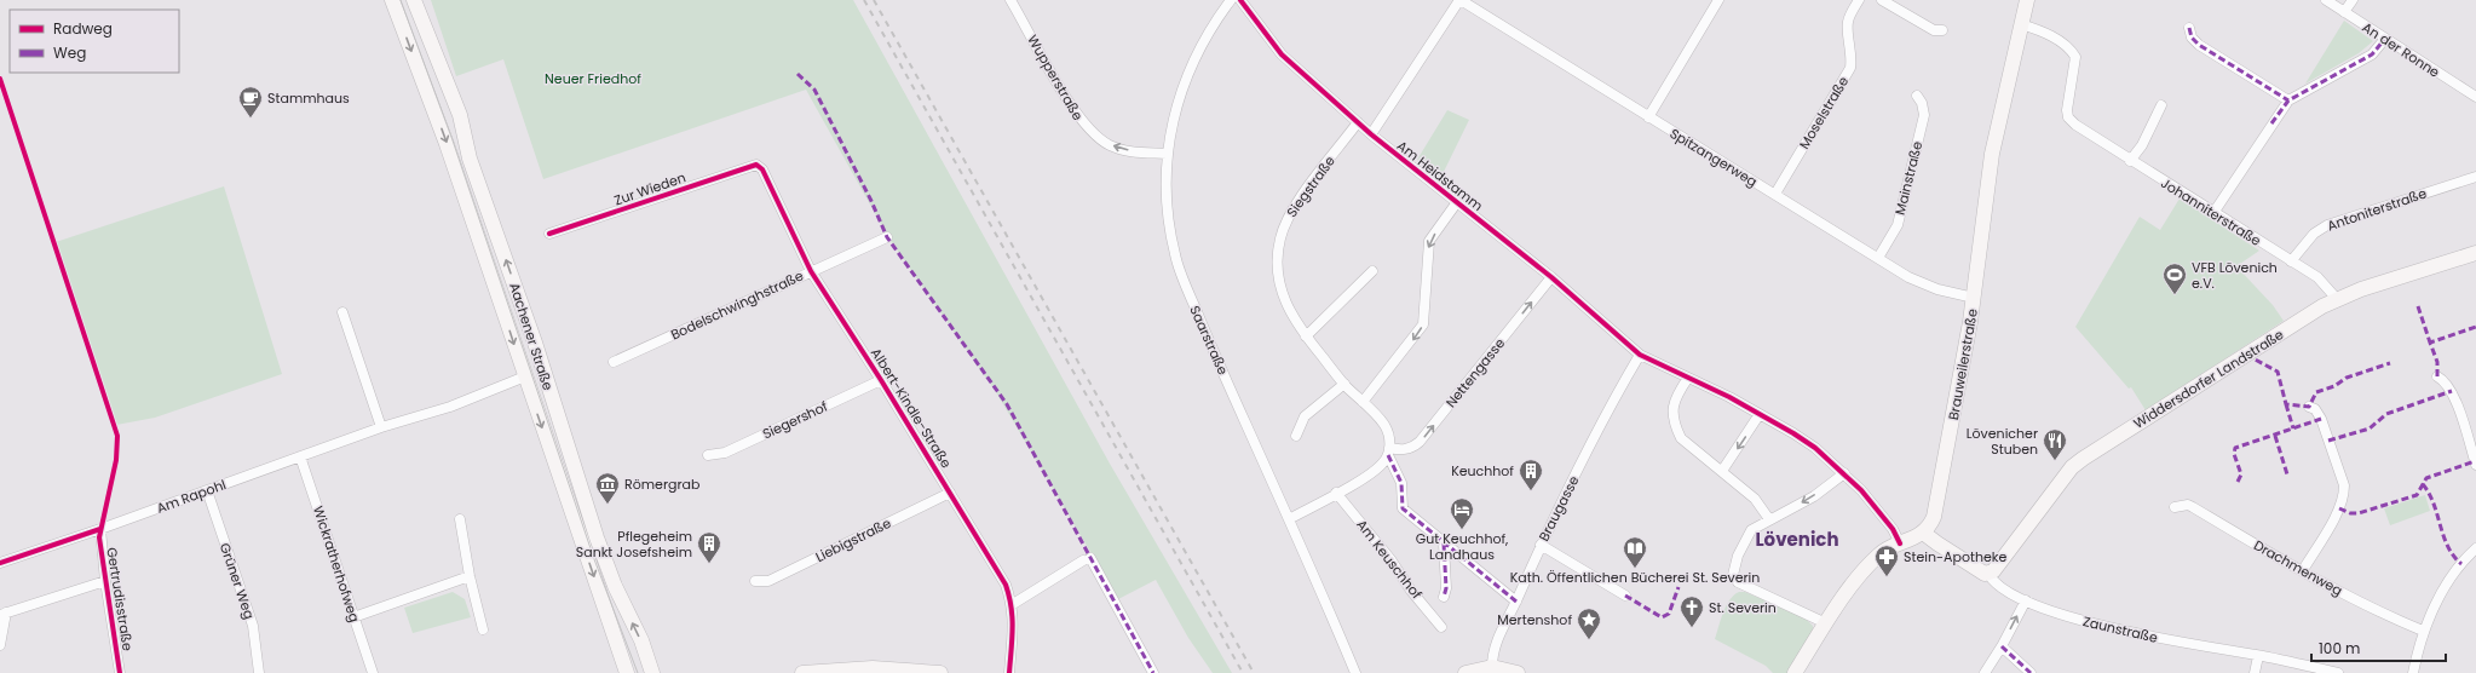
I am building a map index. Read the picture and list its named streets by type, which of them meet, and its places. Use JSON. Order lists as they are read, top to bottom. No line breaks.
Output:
{"streets":{"street":["An der Ronne","Wupperstraße","Moselstraße","Spitzangerweg","Am Heidstamm","Mainstraße","Siegstraße","Zur Wieden","Antoniterstraße","Johanniterstraße","Bodelschwinghstraße","Aachener Straße","Saarstraße","Brauweilerstraße","Nettengasse","Widdersdorfer Landstraße","Albert-Kindle-Straße","Siegershof","Am Rapohl","Braugasse","Liebigstraße","Am Keuschhof","Wickratherhofweg","Drachmenweg","Grüner Weg","Gertrudisstraße","Zaunstraße"]},"crossings":[["Wupperstraße","Saarstraße"],["Moselstraße","Spitzangerweg"],["Spitzangerweg","Mainstraße"],["Spitzangerweg","Brauweilerstraße"],["Am Heidstamm","Siegstraße"],["Am Heidstamm","Nettengasse"],["Am Heidstamm","Braugasse"],["Siegstraße","Nettengasse"],["Siegstraße","Braugasse"],["Zur Wieden","Albert-Kindle-Straße"],["Antoniterstraße","Johanniterstraße"],["Johanniterstraße","Brauweilerstraße"],["Johanniterstraße","Widdersdorfer Landstraße"],["Bodelschwinghstraße","Albert-Kindle-Straße"],["Aachener Straße","Am Rapohl"],["Brauweilerstraße","Zaunstraße"],["Widdersdorfer Landstraße","Zaunstraße"],["Albert-Kindle-Straße","Siegershof"],["Albert-Kindle-Straße","Liebigstraße"],["Am Rapohl","Wickratherhofweg"],["Am Rapohl","Grüner Weg"],["Am Rapohl","Gertrudisstraße"]],"one_way":["Wupperstraße"],"districts":["Lövenich"],"parks":["Neuer Friedhof"],"places":{"cafe":["Stammhaus"],"sports":["VFB Lövenich e.V."],"restaurant":["Lövenicher Stuben"],"building":["Keuchhof","Pflegeheim Sankt Josefsheim"],"museum":["Römergrab"],"hotel":["Gut Keuchhof, Landhaus"],"library":["Kath. Öffentlichen Bücherei St. Severin"],"pharmacy":["Stein-Apotheke"],"church":["St. Severin"],"place":["Mertenshof"]},"legend":["Radweg","Weg"],"scale_bar":"100 m"}
